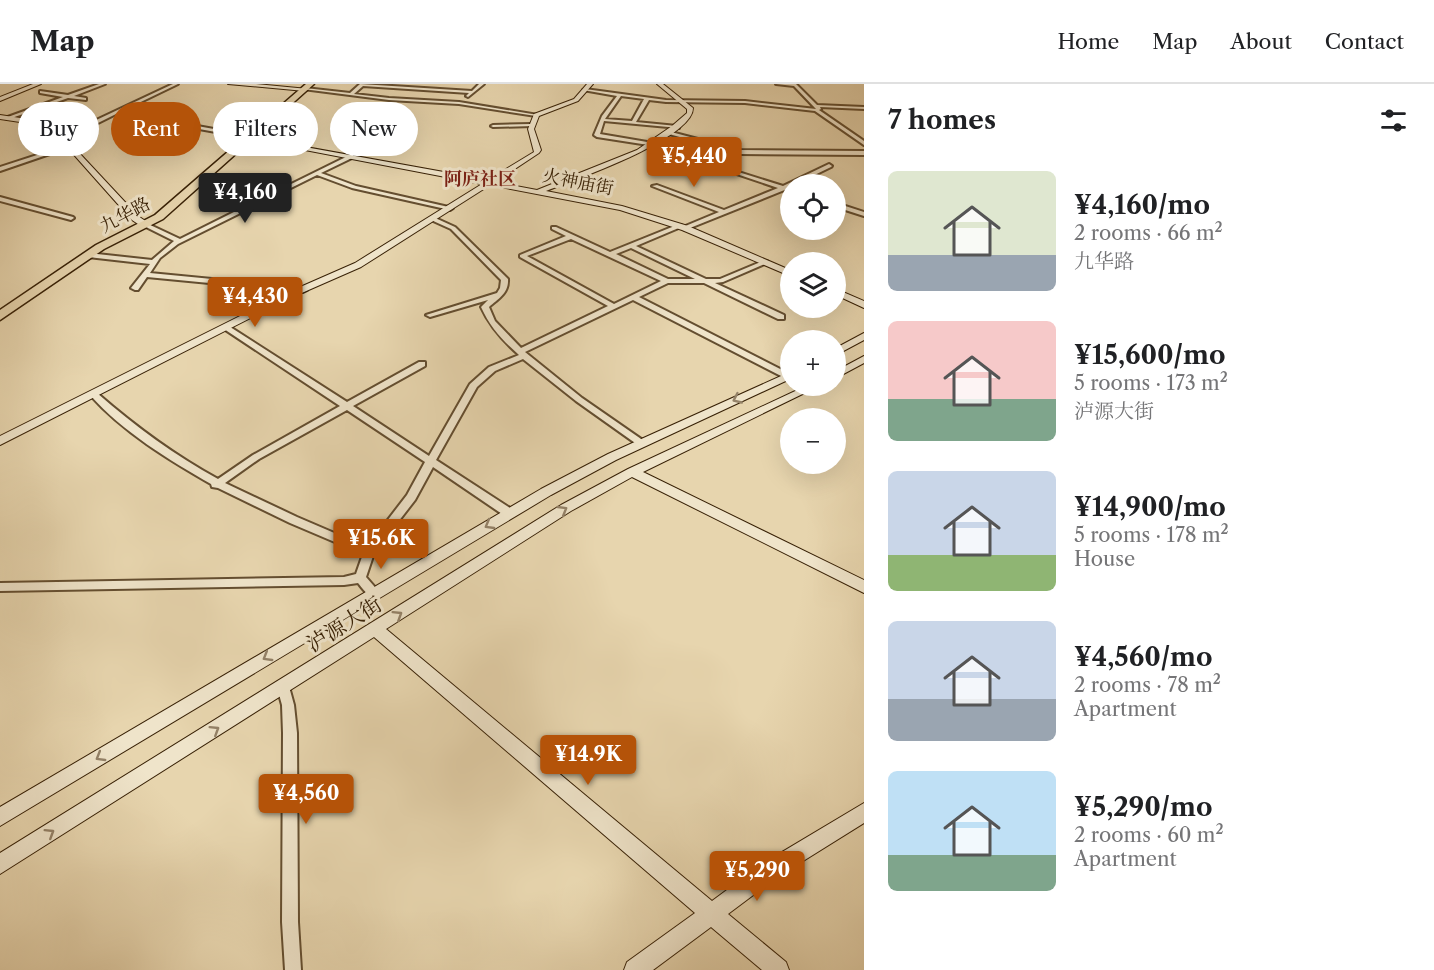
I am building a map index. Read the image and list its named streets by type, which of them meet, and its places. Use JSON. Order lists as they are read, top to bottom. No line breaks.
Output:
{"streets":{"highway":["九华路"],"main road":["火神庙街","泸源大街"]},"districts":["阿庐社区"],"page":{"header":"Map","nav":["Home","Map","About","Contact"],"heading":"7 homes","chip":["Buy","Rent","Filters","New"],"price":["¥5,440","¥4,160","¥4,430","¥15.6K","¥14.9K","¥4,560","¥5,290"],"list":[{"name":"¥4,160/mo","note":"2 rooms · 66 m² · 九华路"},{"name":"¥15,600/mo","note":"5 rooms · 173 m² · 泸源大街"},{"name":"¥14,900/mo","note":"5 rooms · 178 m² · House"},{"name":"¥4,560/mo","note":"2 rooms · 78 m² · Apartment"},{"name":"¥5,290/mo","note":"2 rooms · 60 m² · Apartment"}],"map_buttons":["+","−"]}}
